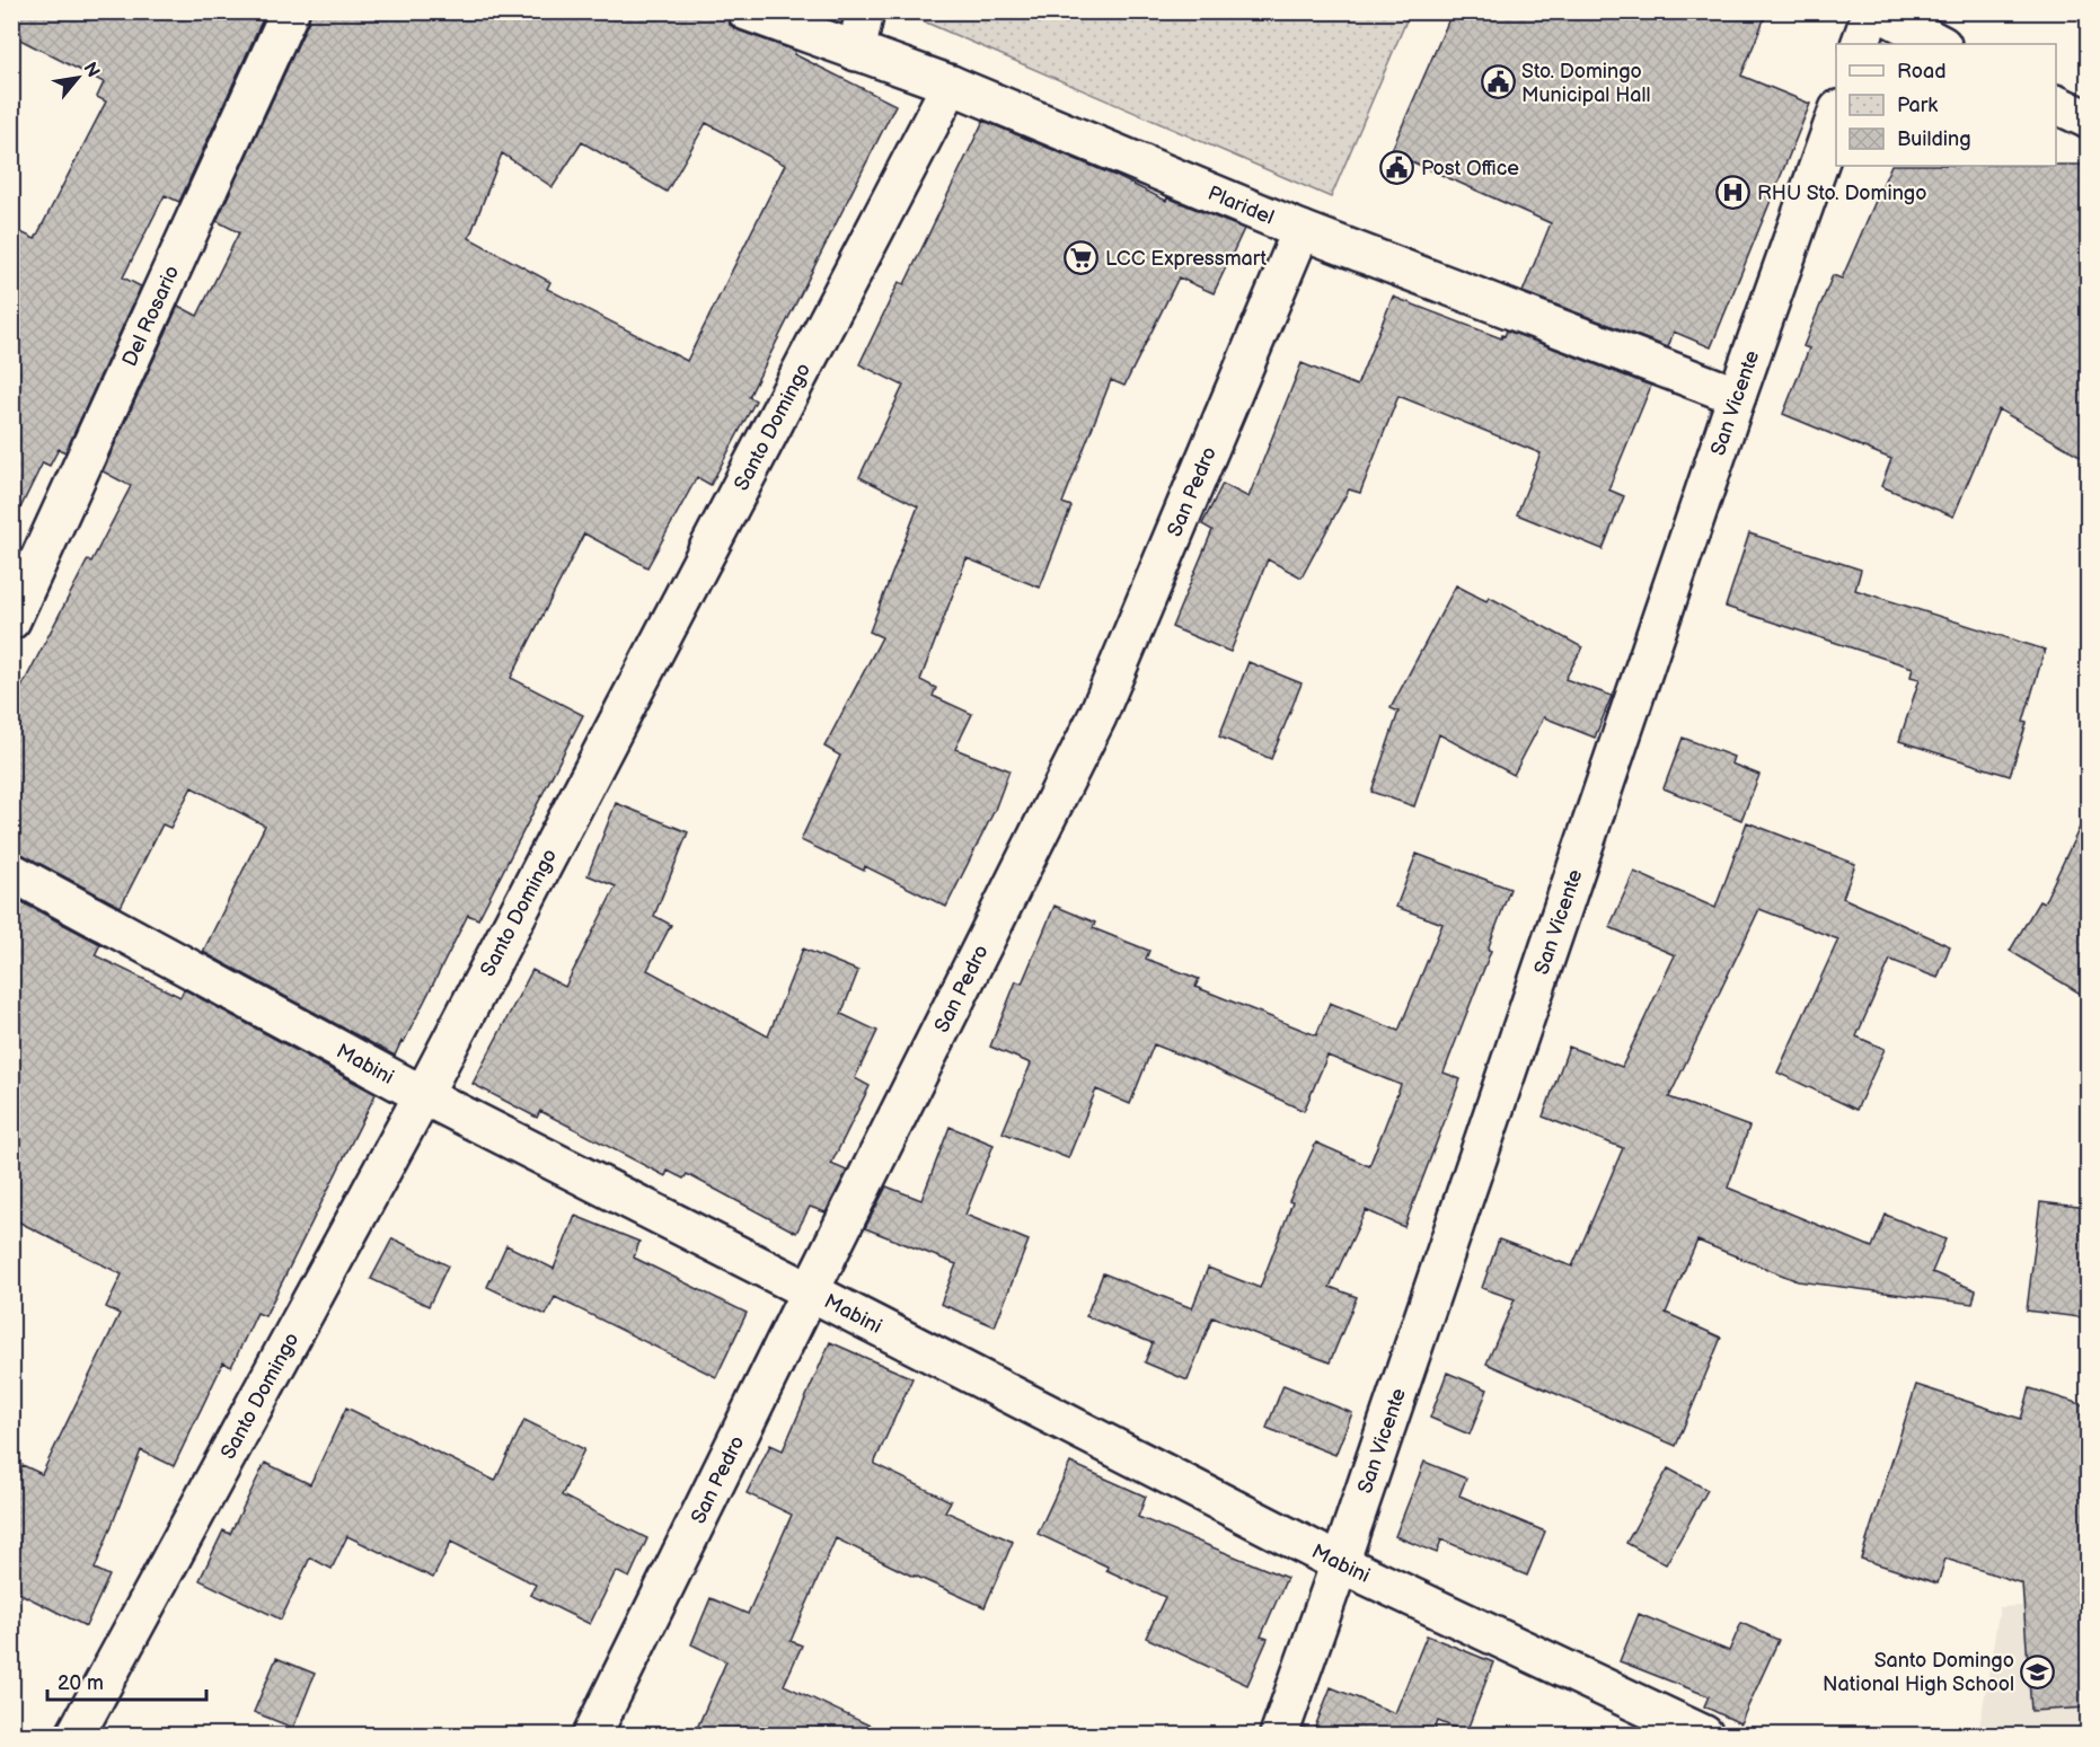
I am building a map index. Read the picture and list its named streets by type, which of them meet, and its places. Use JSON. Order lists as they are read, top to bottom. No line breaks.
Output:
{"streets":{"street":["Plaridel","Del Rosario","San Vicente","Santo Domingo","San Pedro","Mabini"]},"crossings":[["Plaridel","San Vicente"],["Plaridel","Santo Domingo"],["Plaridel","San Pedro"],["San Vicente","Mabini"],["Santo Domingo","Mabini"],["San Pedro","Mabini"]],"places":{"public building":["Sto. Domingo Municipal Hall","Post Office"],"hospital":["RHU Sto. Domingo"],"supermarket":["LCC Expressmart"],"school or university":["Santo Domingo National High School"]},"legend":["Road","Park","Building"],"scale_bar":"20 m","north":"top right"}
